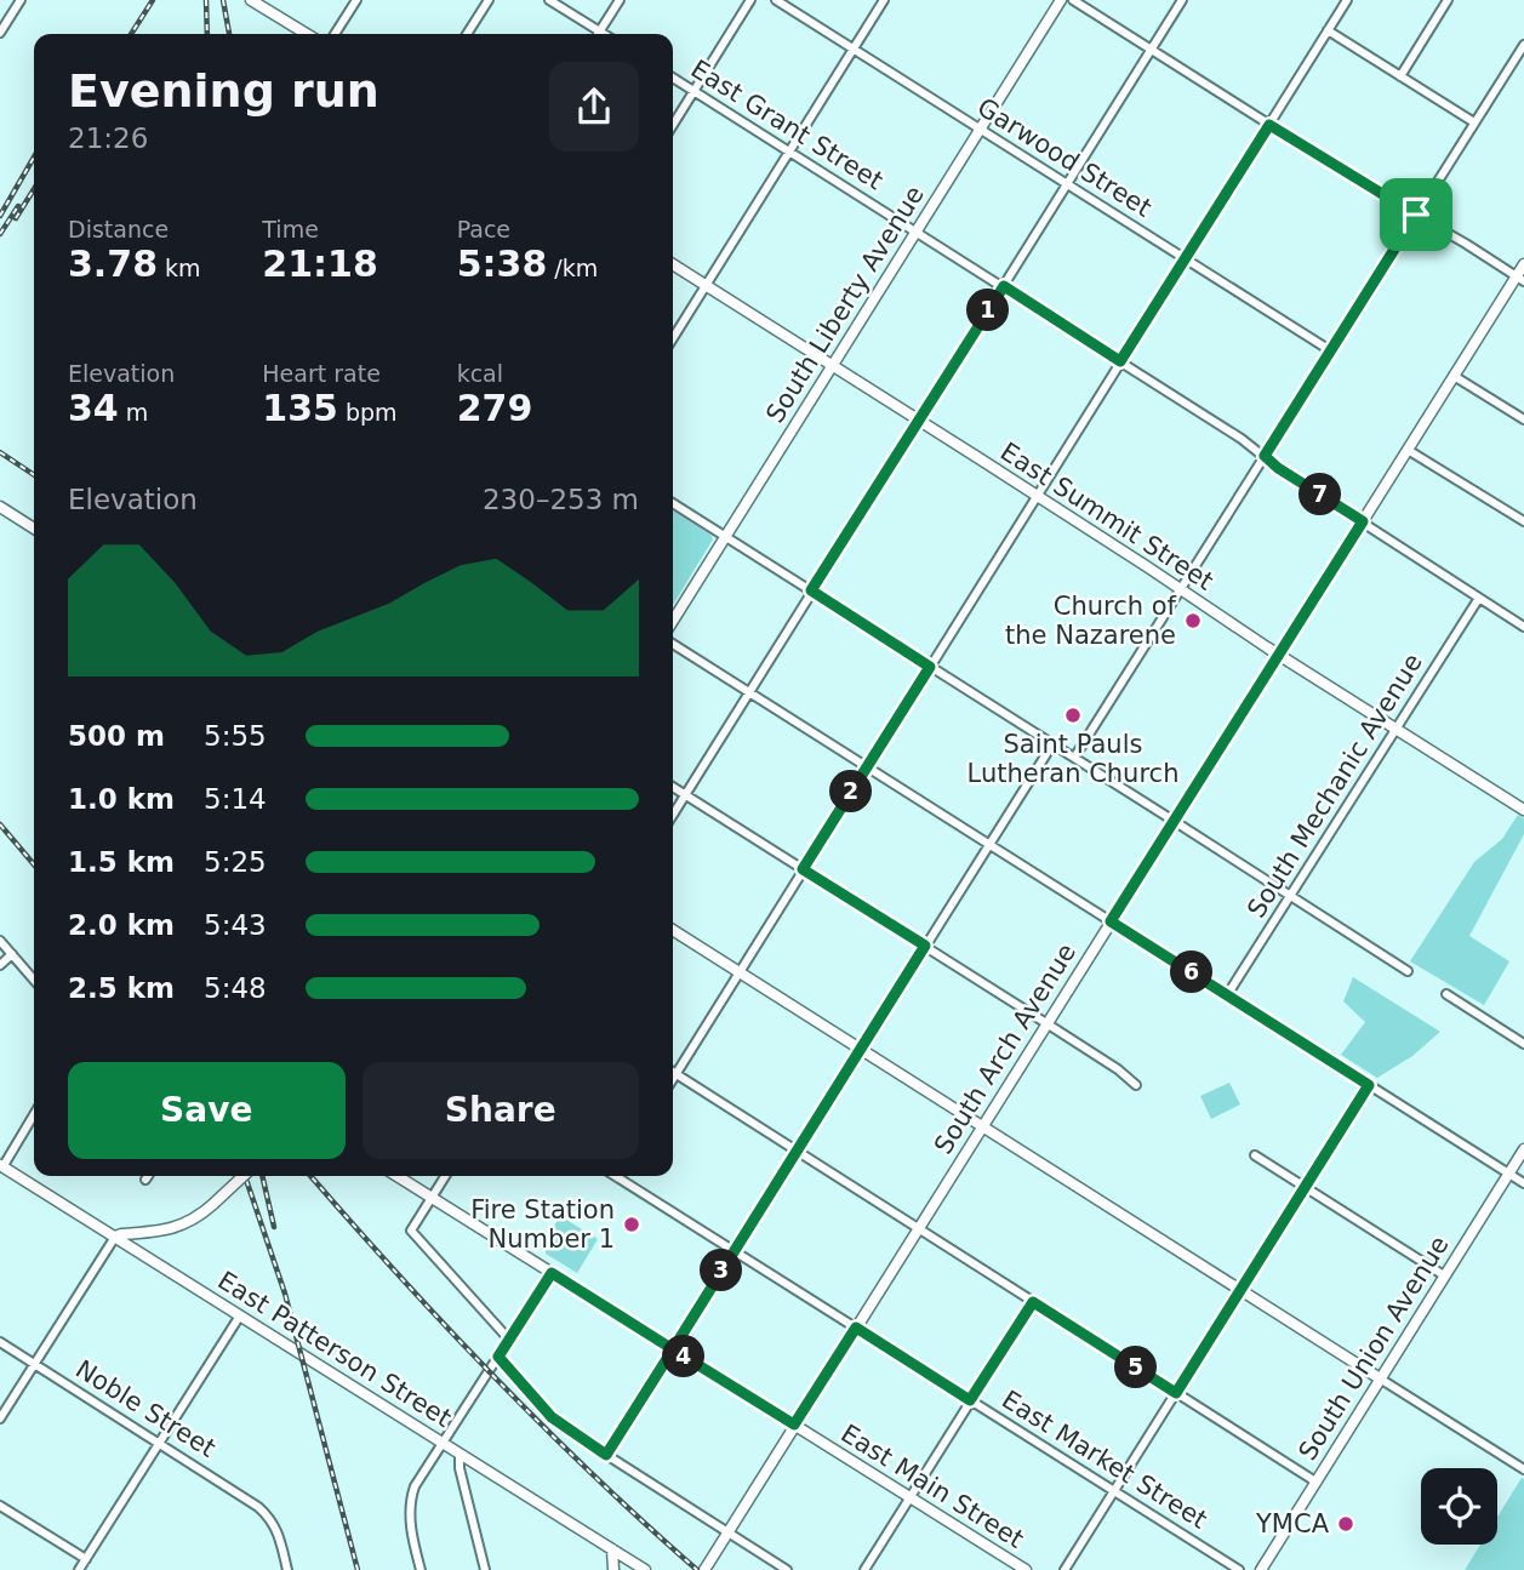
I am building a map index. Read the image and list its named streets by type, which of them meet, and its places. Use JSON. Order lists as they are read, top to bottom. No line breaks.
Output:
{"streets":{"street":["East Grant Street","Garwood Street","South Liberty Avenue","East Summit Street","South Mechanic Avenue","South Arch Avenue","South Union Avenue","East Patterson Street","Noble Street","East Market Street","East Main Street"]},"crossings":[["East Grant Street","South Liberty Avenue"],["East Grant Street","South Mechanic Avenue"],["East Grant Street","South Arch Avenue"],["Garwood Street","South Liberty Avenue"],["South Liberty Avenue","East Summit Street"],["East Summit Street","South Mechanic Avenue"],["East Summit Street","South Arch Avenue"],["South Arch Avenue","East Market Street"],["South Arch Avenue","East Main Street"]],"places":["Church of the Nazarene","Saint Pauls Lutheran Church","Fire Station Number 1","YMCA"],"page":{"heading":["Evening run","21:26"],"stats":[["Distance","3.78 km"],["Time","21:18"],["Pace","5:38 /km"],["Elevation","34 m"],["Heart rate","135 bpm"],["kcal","279"]],"pins":["1","7","2","6","3","4","5"],"chart":["Elevation","230–253 m"],"list":[{"name":"500 m","note":"5:55"},{"name":"1.0 km","note":"5:14"},{"name":"1.5 km","note":"5:25"},{"name":"2.0 km","note":"5:43"},{"name":"2.5 km","note":"5:48"}],"buttons":["Save","Share"]}}
